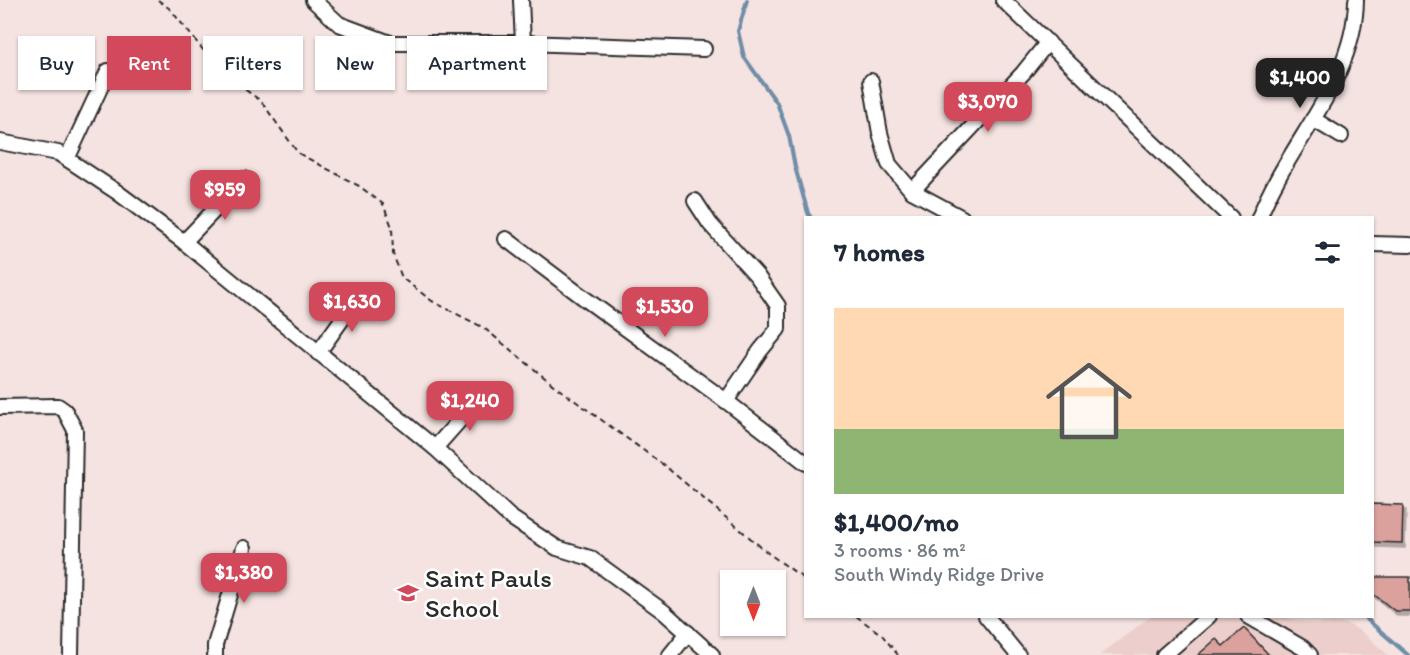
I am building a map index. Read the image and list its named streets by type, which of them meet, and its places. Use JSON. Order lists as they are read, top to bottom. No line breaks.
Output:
{"places":{"school or university":["Saint Pauls School"]},"north":"bottom","page":{"chip":["Buy","Rent","Filters","New","Apartment"],"price":["$1,400","$3,070","$959","$1,630","$1,530","$1,240","$1,380"],"heading":"7 homes","list":[{"name":"$1,400/mo","note":"3 rooms · 86 m² · South Windy Ridge Drive"}]}}
